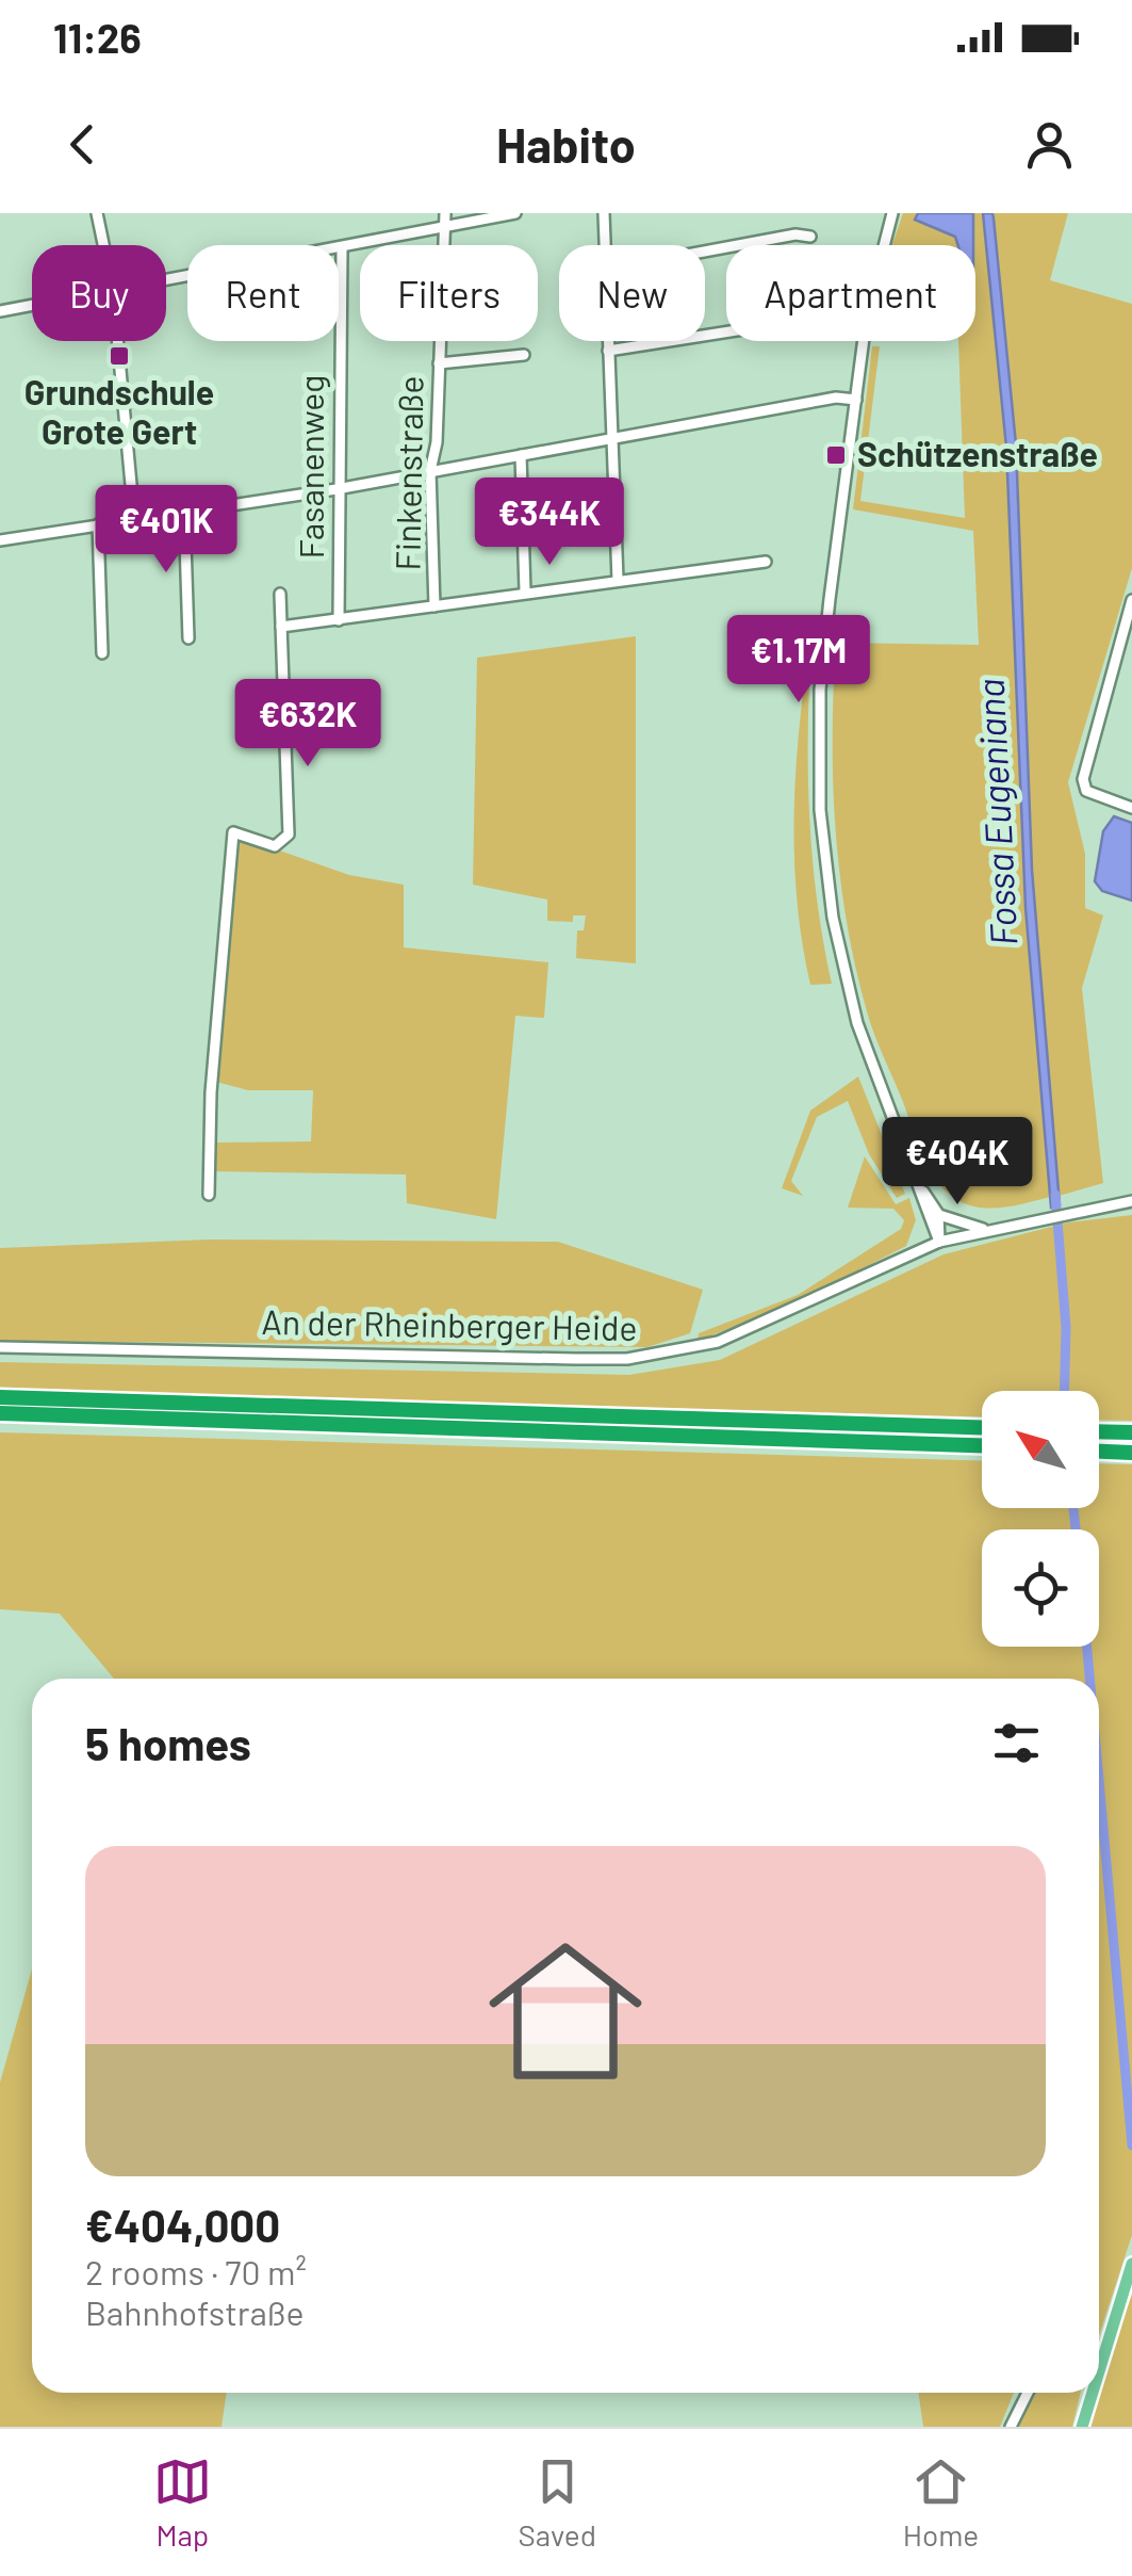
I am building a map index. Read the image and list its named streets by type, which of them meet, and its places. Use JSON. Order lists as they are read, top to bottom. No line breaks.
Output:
{"streets":{"street":["Fasanenweg","Finkenstraße","An der Rheinberger Heide"]},"water":["Fossa Eugeniana"],"places":{"transit":["Grundschule Grote Gert","Schützenstraße"]},"north":"top left","page":{"status":"11:26","header":"Habito","chip":["Buy","Rent","Filters","New","Apartment"],"price":["€344K","€401K","€1.17M","€632K","€404K"],"heading":"5 homes","list":[{"name":"€404,000","note":"2 rooms · 70 m² · Bahnhofstraße"}],"tabs":["Map","Saved","Home"]}}
